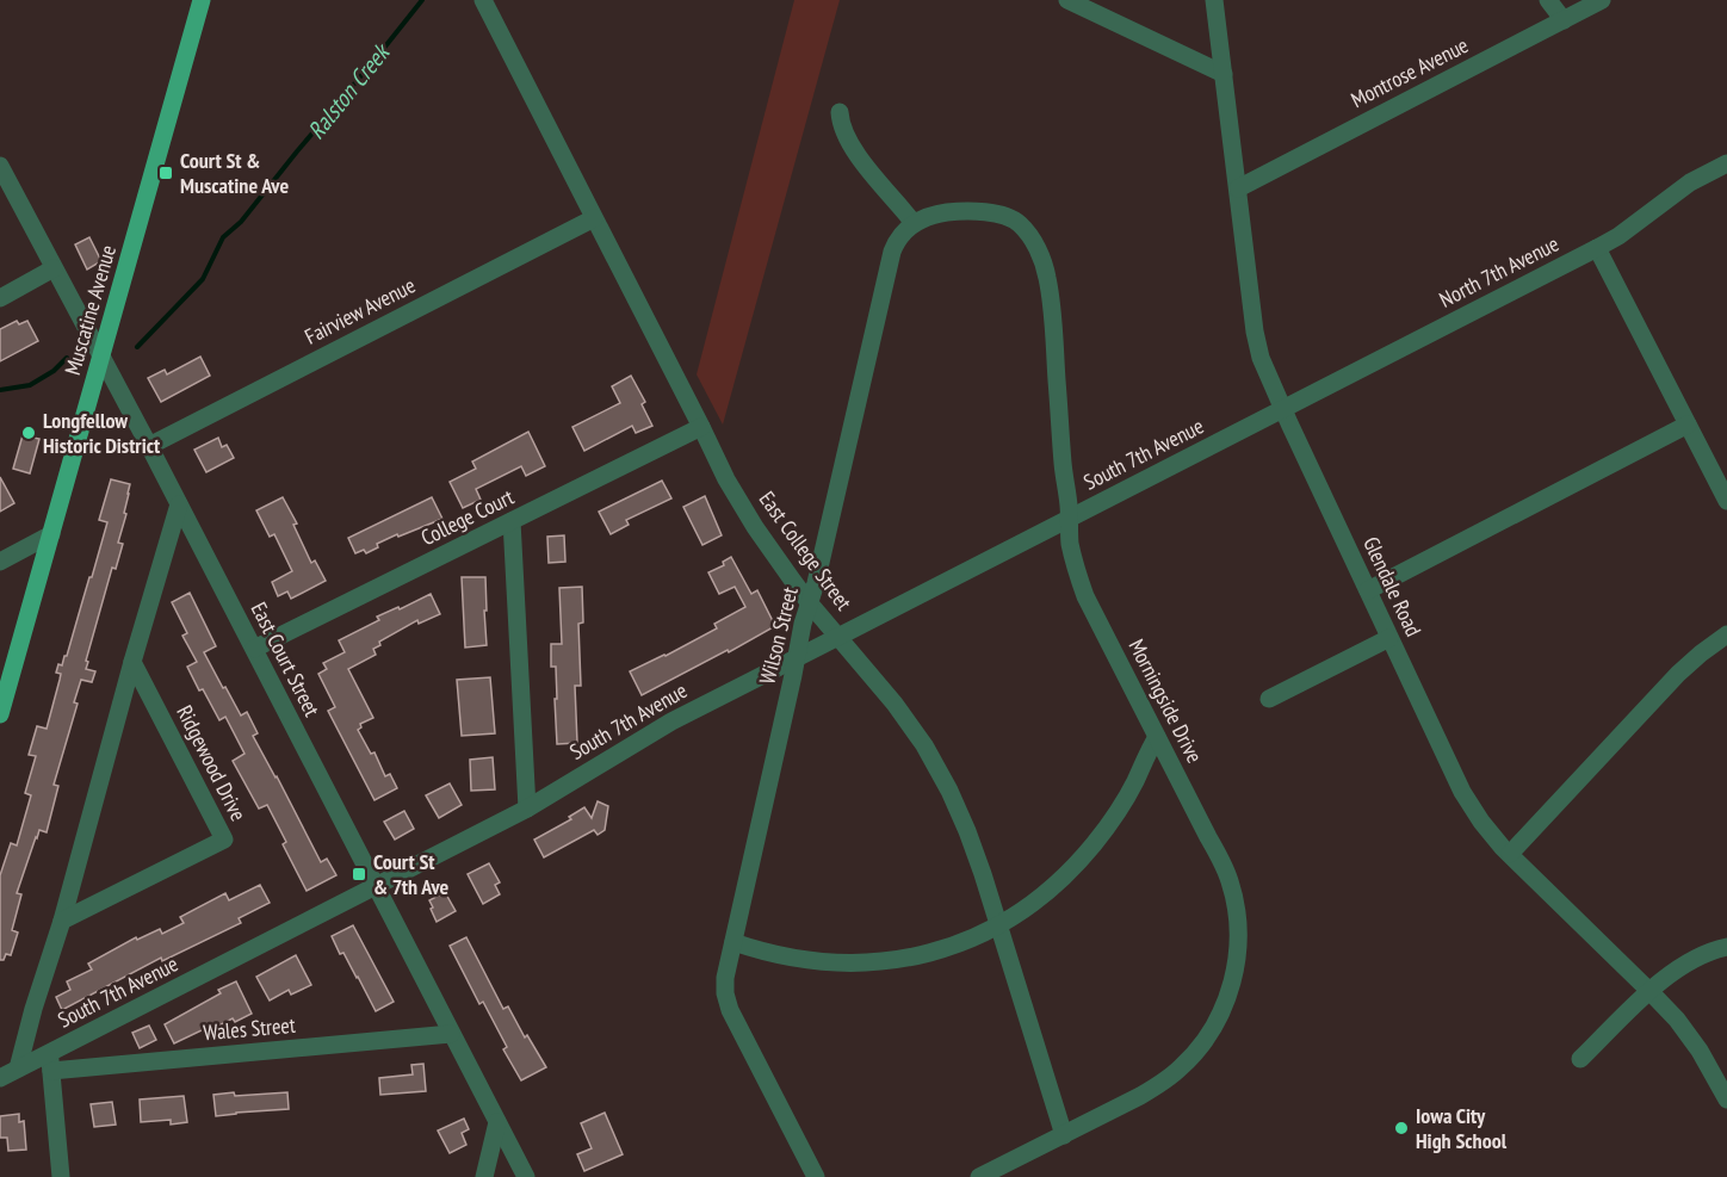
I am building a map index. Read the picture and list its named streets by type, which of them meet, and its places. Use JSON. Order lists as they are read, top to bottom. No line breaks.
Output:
{"streets":{"main road":["Muscatine Avenue"],"street":["Montrose Avenue","North 7th Avenue","Fairview Avenue","South 7th Avenue","College Court","East College Street","Glendale Road","Wilson Street","East Court Street","Morningside Drive","Ridgewood Drive","Wales Street"]},"crossings":[["Montrose Avenue","Glendale Road"],["North 7th Avenue","South 7th Avenue"],["North 7th Avenue","Glendale Road"],["Muscatine Avenue","East Court Street"],["Fairview Avenue","East College Street"],["Fairview Avenue","East Court Street"],["South 7th Avenue","East College Street"],["South 7th Avenue","Glendale Road"],["South 7th Avenue","Wilson Street"],["South 7th Avenue","East Court Street"],["South 7th Avenue","Morningside Drive"],["South 7th Avenue","Wales Street"],["College Court","East College Street"],["College Court","East Court Street"],["East College Street","Wilson Street"],["East College Street","Morningside Drive"],["Wilson Street","Morningside Drive"],["East Court Street","Wales Street"]],"water":["Ralston Creek"],"places":{"transit":["Court St & Muscatine Ave","Court St & 7th Ave"],"other":["Longfellow Historic District","Iowa City High School"]}}
